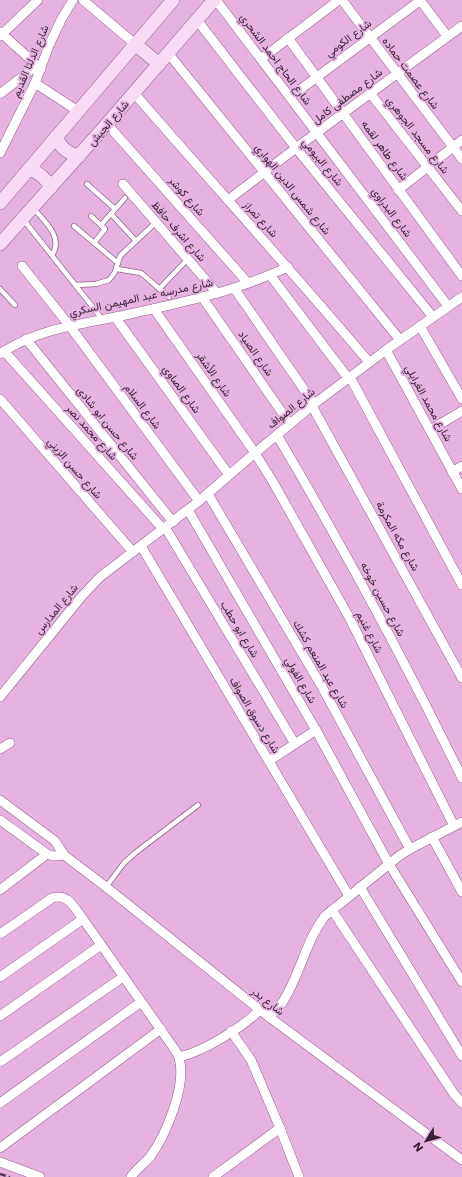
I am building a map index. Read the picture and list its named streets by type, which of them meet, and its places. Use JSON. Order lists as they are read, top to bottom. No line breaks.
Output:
{"streets":{"main road":["شارع الجيش"],"street":["شارع الكومي","شارع الحاج احمد الشحري","شارع الدلتا القديم","شارع عصمت حماده","شارع مصطفى كامل","شارع مسجد الجوهري","شارع طاهر لقمه","شارع البيومي","شارع شمس الدين الهواري","شارع كوشر","شارع البدراوي","شارع تمراز","شارع اشرف حافظ","شارع مدرسه عبد المهيمن السكري","شارع الصياد","شارع الأشقر","شارع الصاوي","شارع محمد الغرابلي","شارع السلام","شارع الصواف","شارع حسن ابو شادى","شارع محمد نصر","شارع حسن الزيني","شارع مكه المكرمة","شارع حسين خوخه","شارع المدارس","شارع ابو حطب","شارع غنيم","شارع عبد المنعم كشك","شارع الفولي","شارع دسوق الصواف","شارع بدر"]},"crossings":[["شارع الكومي","شارع الحاج احمد الشحري"],["شارع الكومي","شارع عصمت حماده"],["شارع الكومي","شارع طاهر لقمه"],["شارع الحاج احمد الشحري","شارع مصطفى كامل"],["شارع الحاج احمد الشحري","شارع الجيش"],["شارع الحاج احمد الشحري","شارع البدراوي"],["شارع عصمت حماده","شارع مصطفى كامل"],["شارع مصطفى كامل","شارع مسجد الجوهري"],["شارع مصطفى كامل","شارع طاهر لقمه"],["شارع مصطفى كامل","شارع البيومي"],["شارع مصطفى كامل","شارع شمس الدين الهواري"],["شارع مصطفى كامل","شارع البدراوي"],["شارع مصطفى كامل","شارع تمراز"],["شارع الجيش","شارع البيومي"],["شارع الجيش","شارع شمس الدين الهواري"],["شارع الجيش","شارع كوشر"],["شارع الجيش","شارع تمراز"],["شارع البيومي","شارع الصواف"],["شارع شمس الدين الهواري","شارع الصواف"],["شارع كوشر","شارع مدرسه عبد المهيمن السكري"],["شارع البدراوي","شارع الصواف"],["شارع تمراز","شارع مدرسه عبد المهيمن السكري"],["شارع تمراز","شارع الصواف"],["شارع اشرف حافظ","شارع مدرسه عبد المهيمن السكري"],["شارع مدرسه عبد المهيمن السكري","شارع الصياد"],["شارع مدرسه عبد المهيمن السكري","شارع الأشقر"],["شارع مدرسه عبد المهيمن السكري","شارع الصاوي"],["شارع مدرسه عبد المهيمن السكري","شارع السلام"],["شارع مدرسه عبد المهيمن السكري","شارع حسن ابو شادى"],["شارع مدرسه عبد المهيمن السكري","شارع محمد نصر"],["شارع مدرسه عبد المهيمن السكري","شارع مكه المكرمة"],["شارع الصياد","شارع الصواف"],["شارع الأشقر","شارع الصواف"],["شارع الأشقر","شارع غنيم"],["شارع الصاوي","شارع الصواف"],["شارع محمد الغرابلي","شارع الصواف"],["شارع السلام","شارع الصواف"],["شارع الصواف","شارع حسن ابو شادى"],["شارع الصواف","شارع محمد نصر"],["شارع الصواف","شارع مكه المكرمة"],["شارع الصواف","شارع حسين خوخه"],["شارع الصواف","شارع المدارس"],["شارع الصواف","شارع ابو حطب"],["شارع الصواف","شارع غنيم"],["شارع الصواف","شارع عبد المنعم كشك"],["شارع الصواف","شارع الفولي"],["شارع الصواف","شارع دسوق الصواف"],["شارع حسن ابو شادى","شارع محمد نصر"],["شارع حسن ابو شادى","شارع ابو حطب"],["شارع محمد نصر","شارع ابو حطب"],["شارع حسن الزيني","شارع المدارس"],["شارع المدارس","شارع دسوق الصواف"]],"north":"bottom left"}
